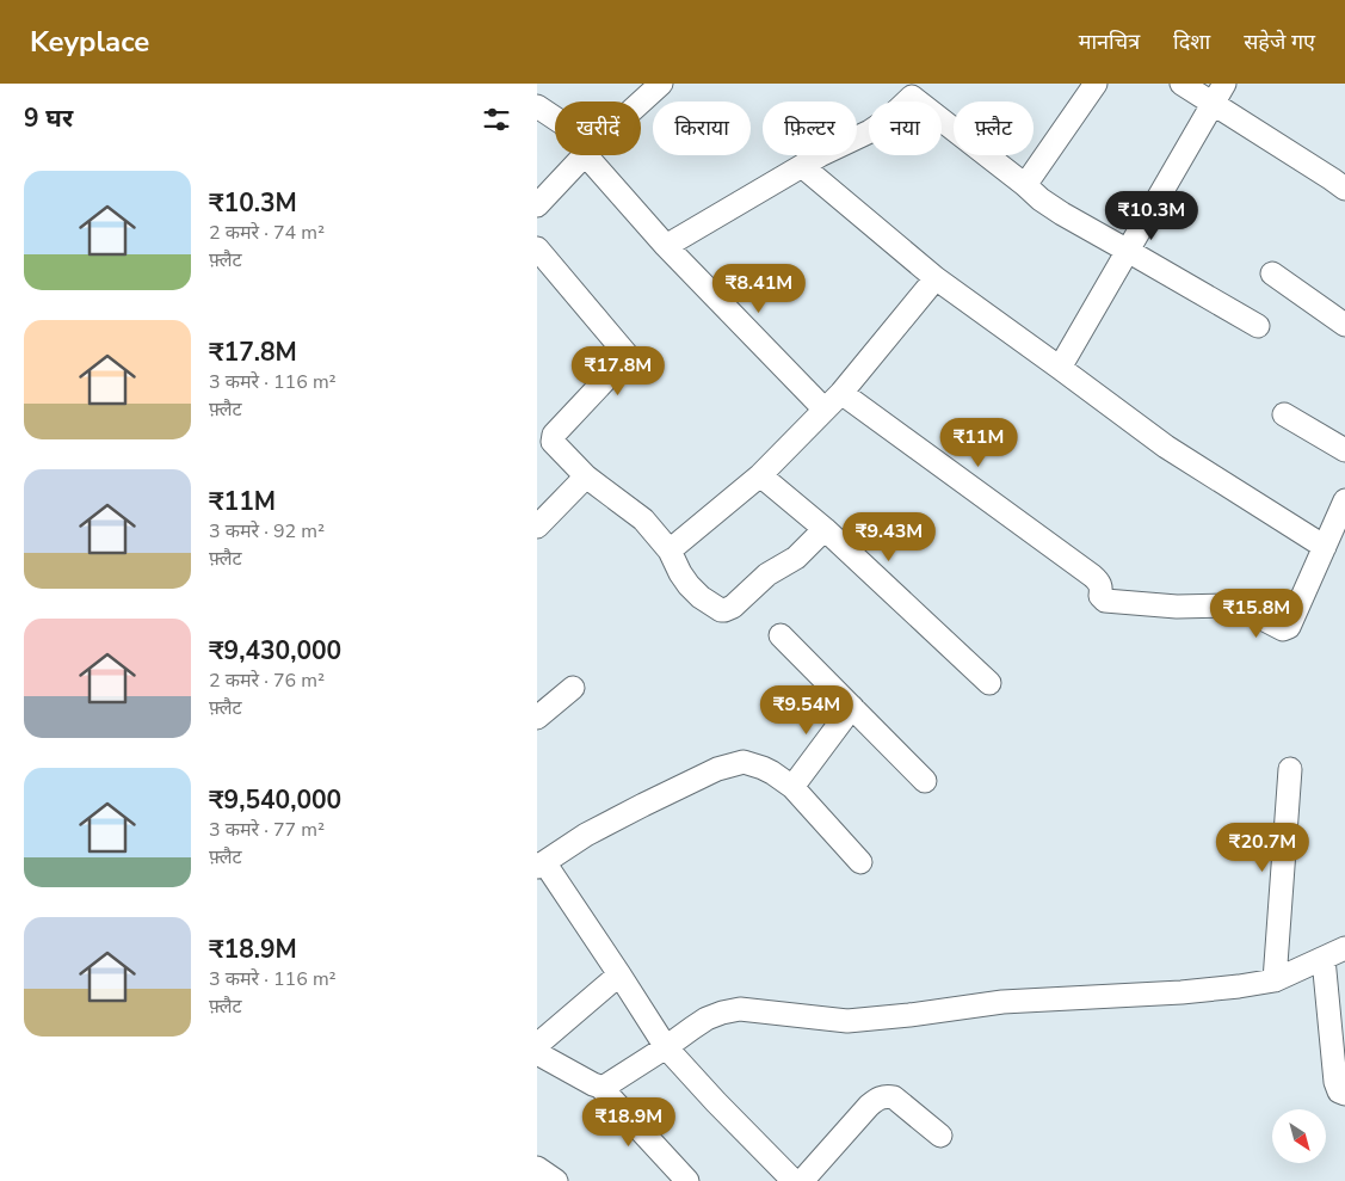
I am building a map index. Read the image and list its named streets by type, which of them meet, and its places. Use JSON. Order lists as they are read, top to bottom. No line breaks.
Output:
{"north":"bottom right","page":{"header":"Keyplace","nav":["मानचित्र","दिशा","सहेजे गए"],"heading":"9 घर","chip":["खरीदें","किराया","फ़िल्टर","नया","फ़्लैट"],"list":[{"name":"₹10.3M","note":"2 कमरे · 74 m² · फ़्लैट"},{"name":"₹17.8M","note":"3 कमरे · 116 m² · फ़्लैट"},{"name":"₹11M","note":"3 कमरे · 92 m² · फ़्लैट"},{"name":"₹9,430,000","note":"2 कमरे · 76 m² · फ़्लैट"},{"name":"₹9,540,000","note":"3 कमरे · 77 m² · फ़्लैट"},{"name":"₹18.9M","note":"3 कमरे · 116 m² · फ़्लैट"}],"price":["₹10.3M","₹8.41M","₹17.8M","₹11M","₹9.43M","₹15.8M","₹9.54M","₹20.7M","₹18.9M"]}}
